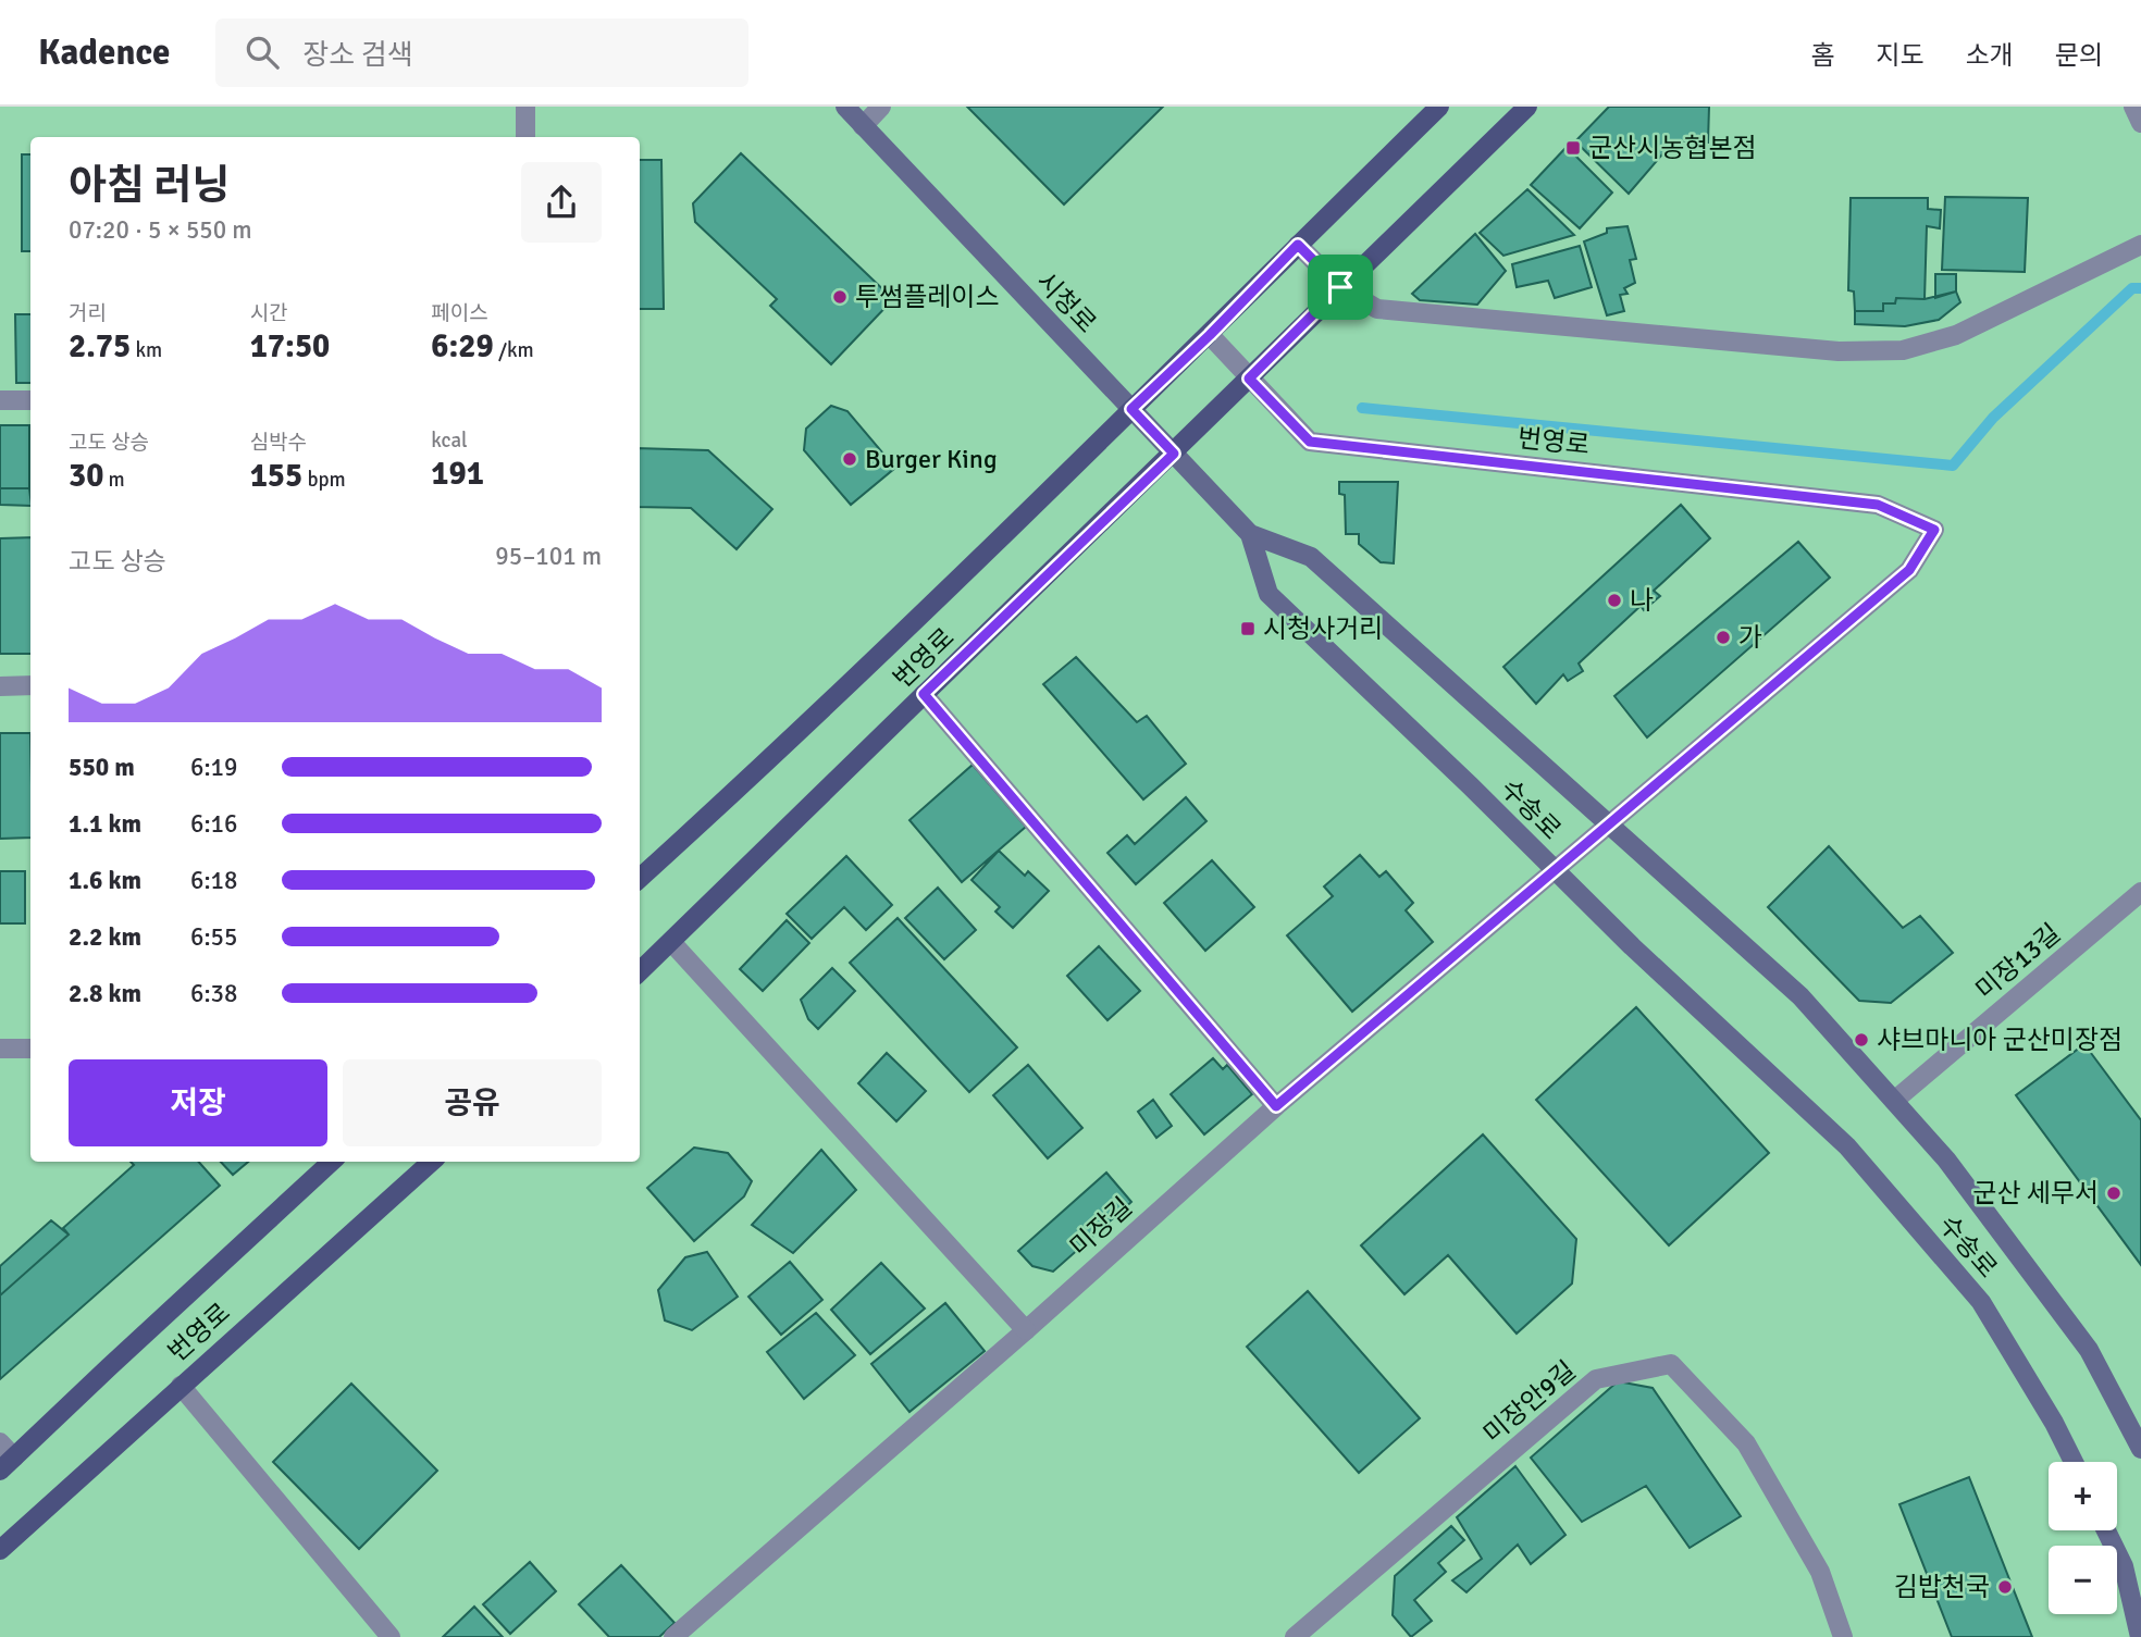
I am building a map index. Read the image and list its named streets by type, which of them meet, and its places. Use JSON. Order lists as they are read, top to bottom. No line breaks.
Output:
{"streets":{"main road":["번영로"],"street":["시청로","수송로","미장13길","미장길","미장안9길"]},"crossings":[["시청로","번영로"],["시청로","수송로"],["번영로","수송로"],["수송로","미장13길"],["수송로","미장길"]],"places":{"transit":["군산시농협본점","시청사거리"],"other":["투썸플레이스","Burger King","나","가","샤브마니아 군산미장점","군산 세무서","김밥천국"]},"page":{"header":"Kadence","search":"장소 검색","nav":["홈","지도","소개","문의"],"heading":["아침 러닝","07:20 · 5 × 550 m"],"stats":[["거리","2.75 km"],["시간","17:50"],["페이스","6:29 /km"],["고도 상승","30 m"],["심박수","155 bpm"],["kcal","191"]],"chart":["고도 상승","95–101 m"],"list":[{"name":"550 m","note":"6:19"},{"name":"1.1 km","note":"6:16"},{"name":"1.6 km","note":"6:18"},{"name":"2.2 km","note":"6:55"},{"name":"2.8 km","note":"6:38"}],"buttons":["저장","공유"],"map_buttons":["+","−"]}}
